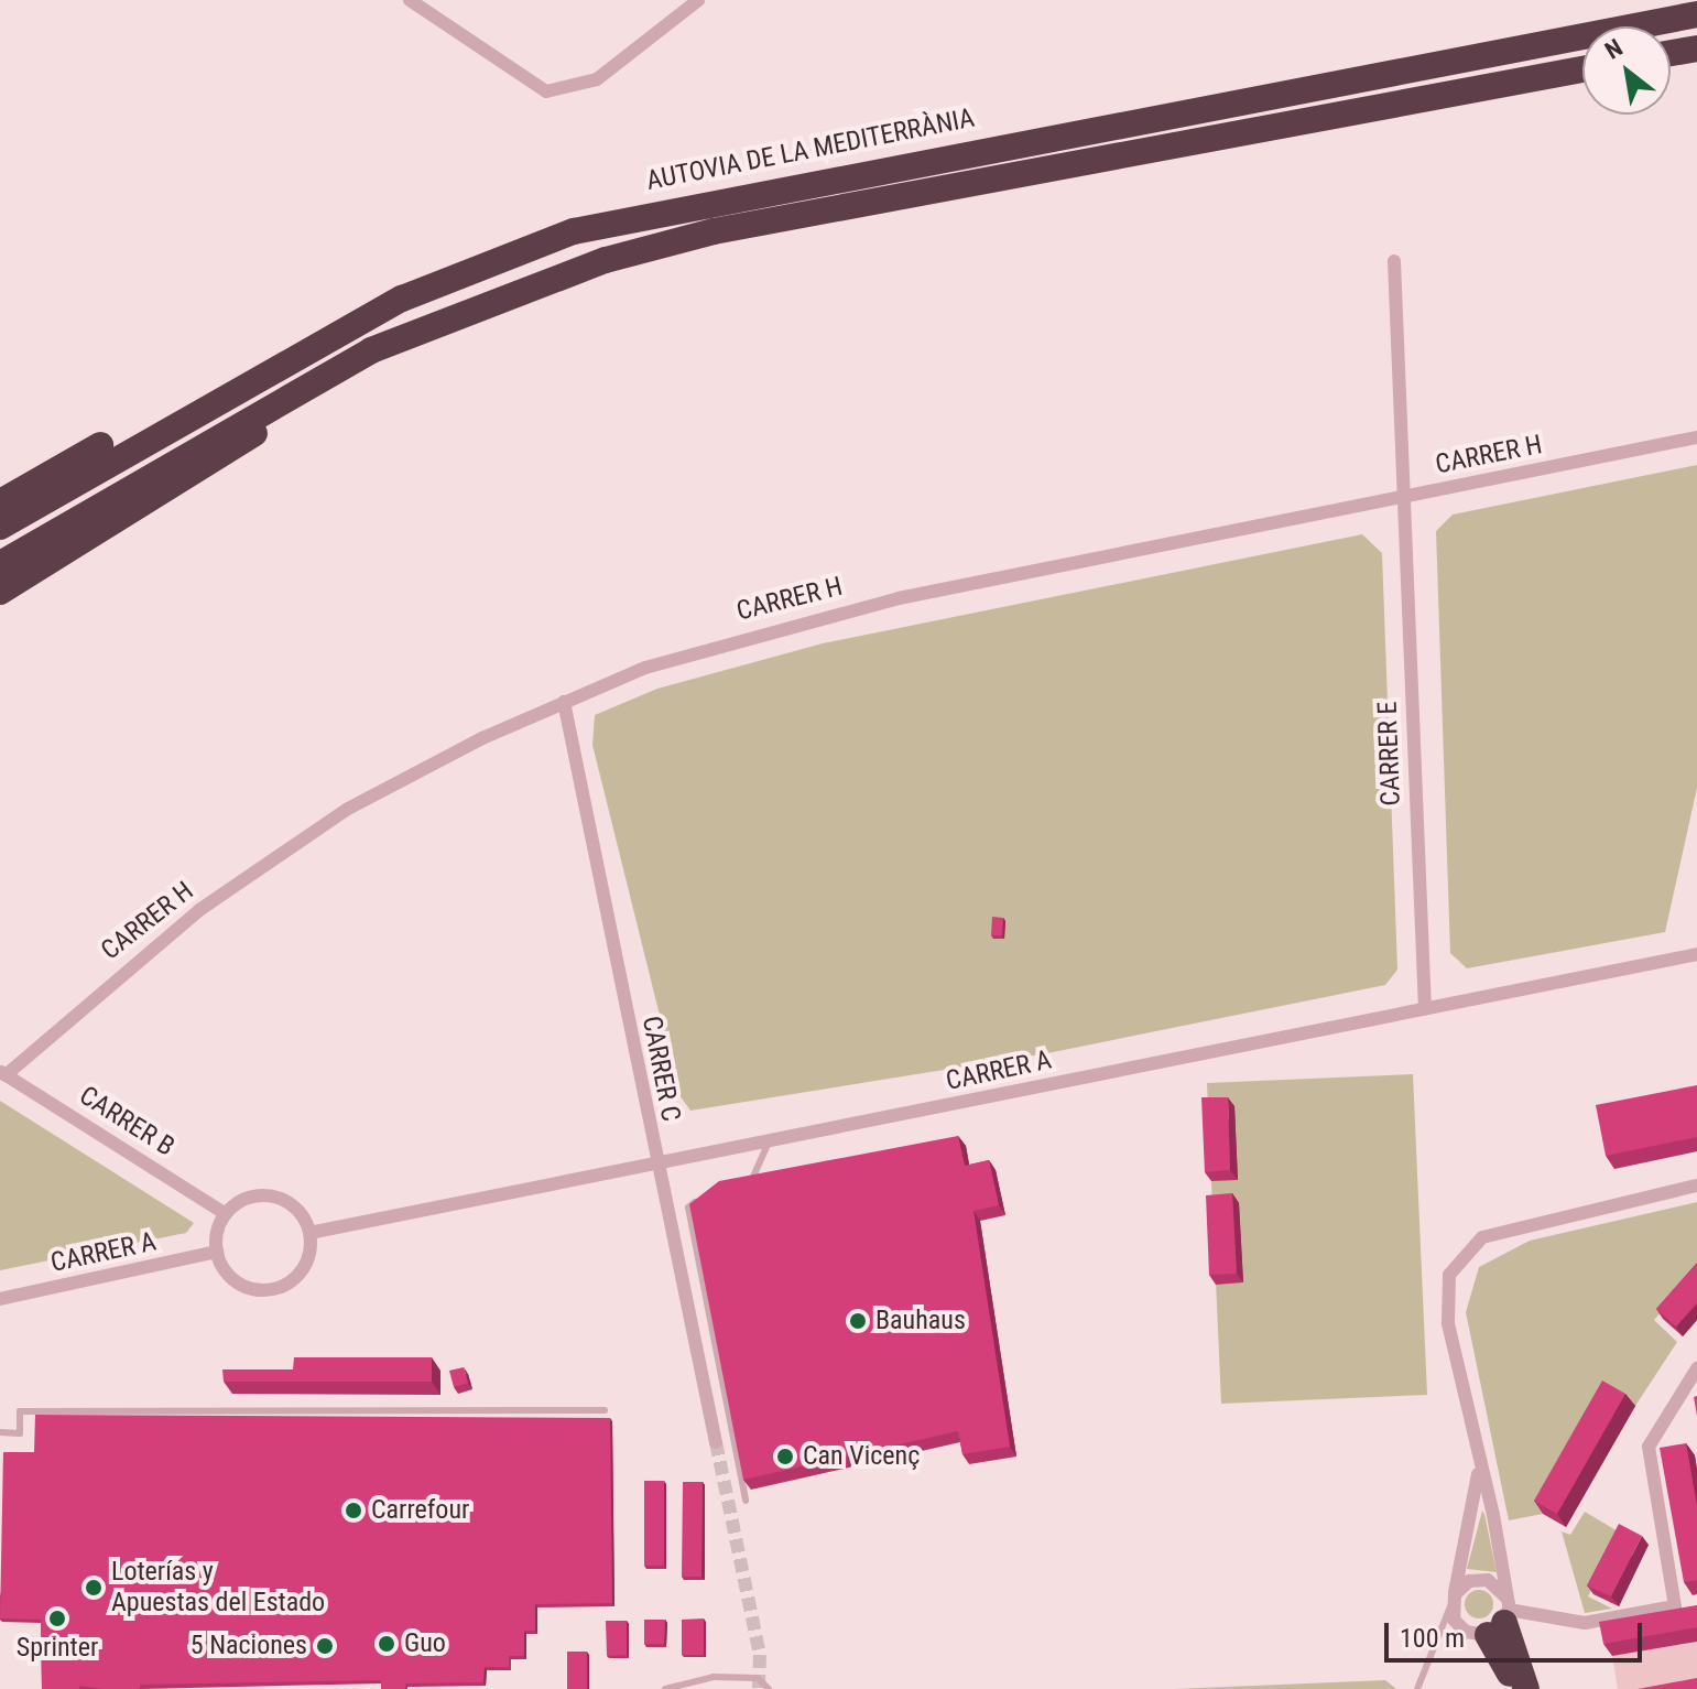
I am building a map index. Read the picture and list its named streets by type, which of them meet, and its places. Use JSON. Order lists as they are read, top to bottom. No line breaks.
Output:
{"streets":{"highway":["AUTOVIA DE LA MEDITERRÀNIA"],"street":["CARRER H","CARRER E","CARRER C","CARRER A","CARRER B"]},"crossings":[["CARRER H","CARRER E"],["CARRER H","CARRER C"],["CARRER H","CARRER B"],["CARRER E","CARRER A"],["CARRER C","CARRER A"],["CARRER A","CARRER B"]],"places":["Bauhaus","Can Vicenç","Carrefour","Loterías y Apuestas del Estado","Sprinter","Guo","5 Naciones"],"scale_bar":"100 m","north":"top left"}
